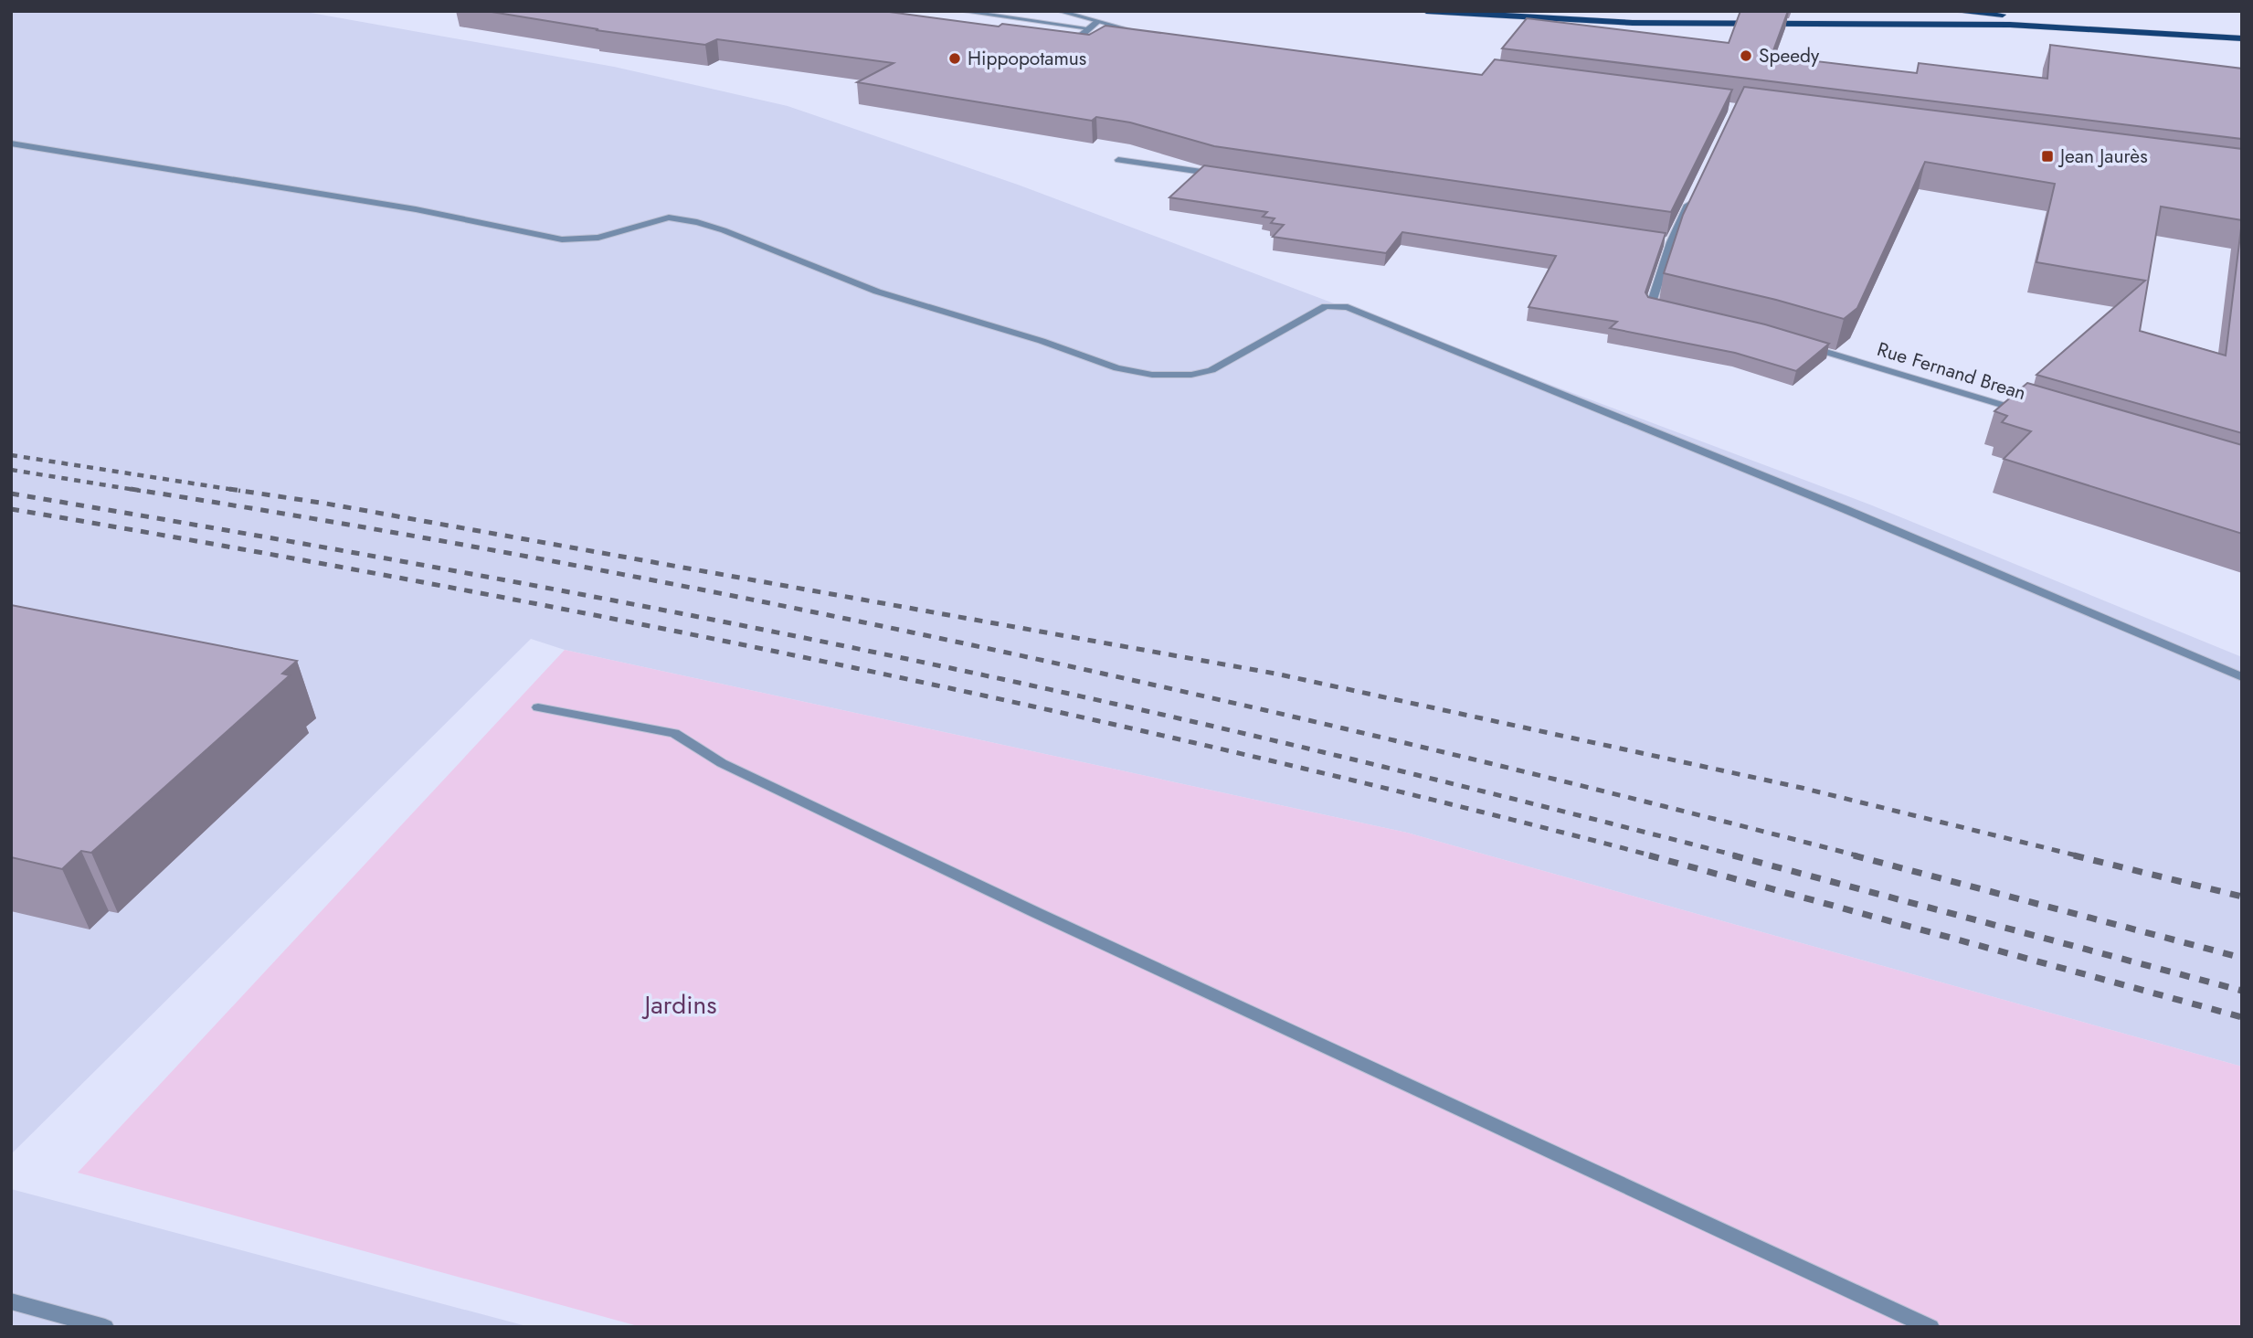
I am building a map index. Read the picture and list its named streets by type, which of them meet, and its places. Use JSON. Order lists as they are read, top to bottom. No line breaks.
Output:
{"streets":{"street":["Rue Fernand Brean"]},"parks":["Jardins"],"places":{"other":["Speedy","Hippopotamus"],"transit":["Jean Jaurès"]}}
